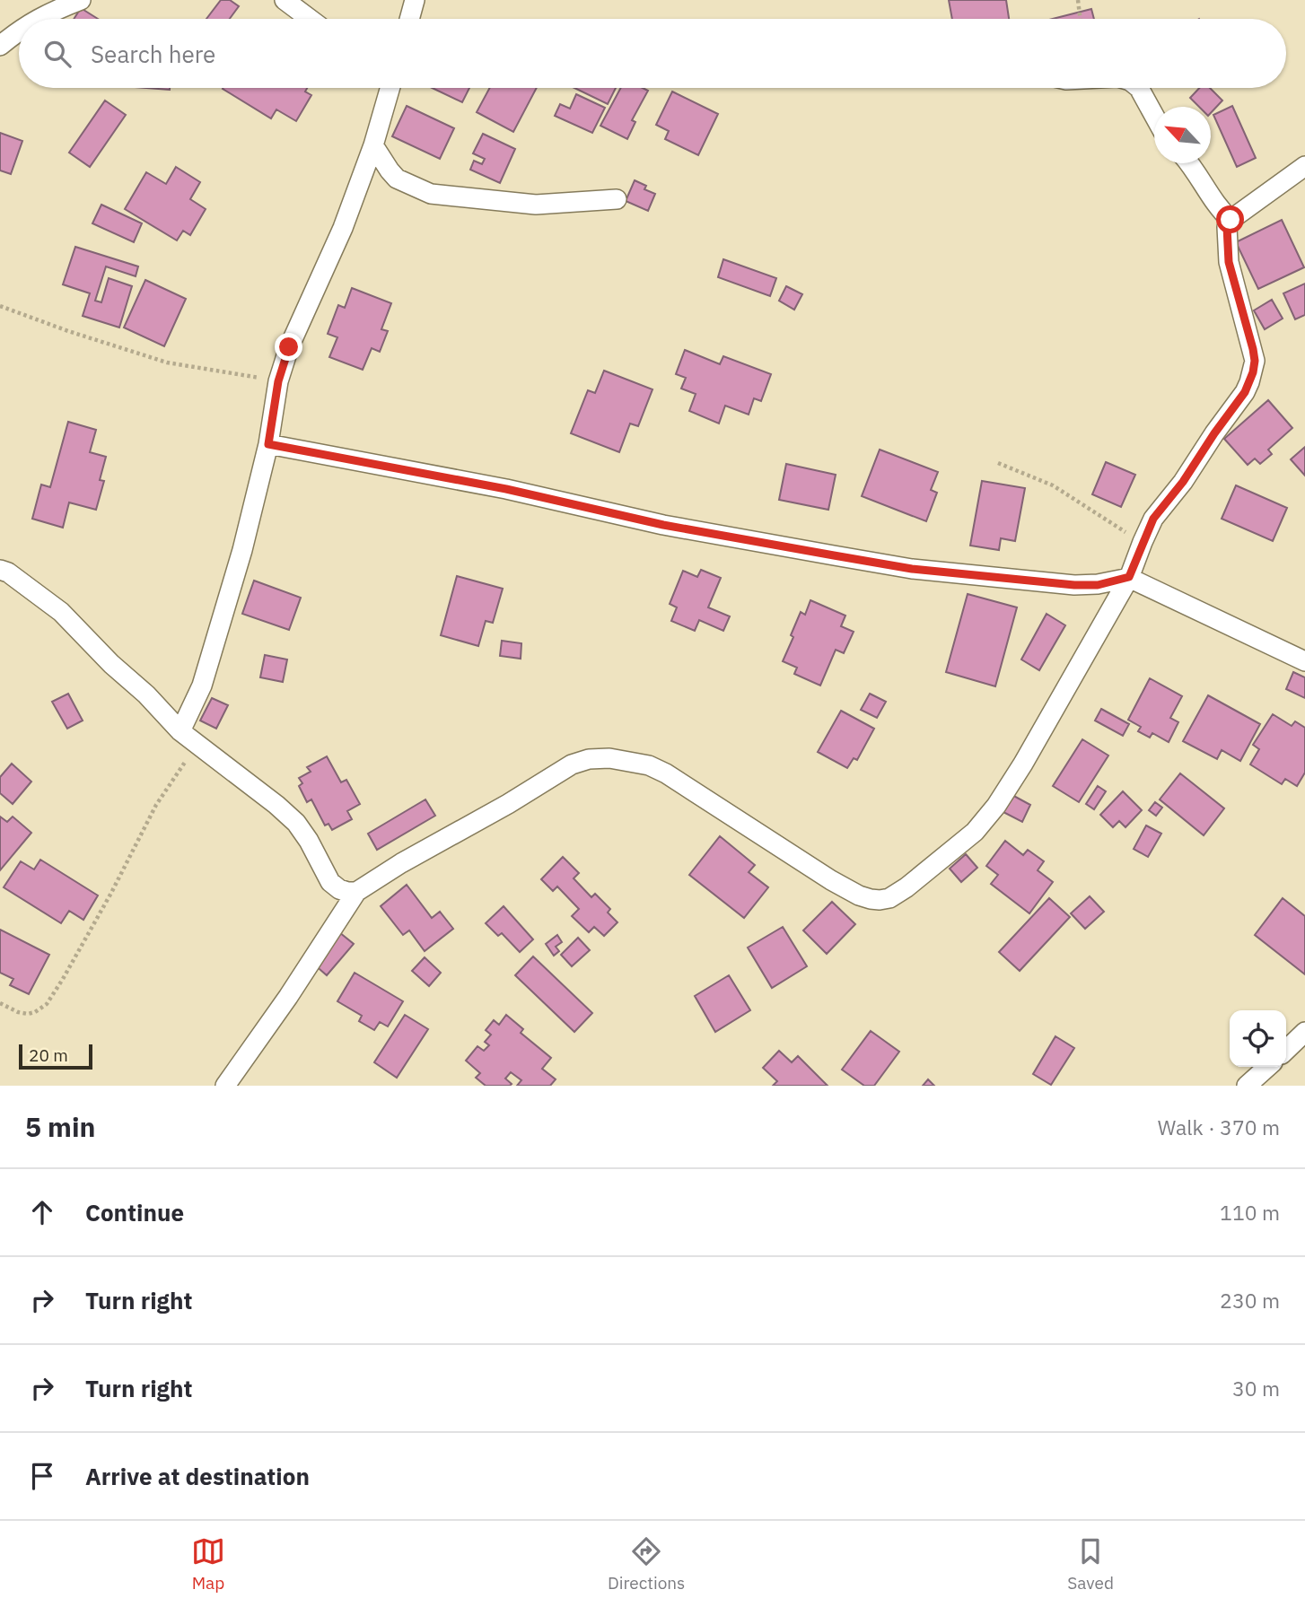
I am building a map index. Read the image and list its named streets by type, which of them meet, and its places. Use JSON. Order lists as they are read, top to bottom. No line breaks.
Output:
{"scale_bar":"20 m","north":"top left","page":{"search":"Search here","scale":"20 m","heading":["5 min","Walk · 370 m"],"list":[["Continue","110 m"],["Turn right","230 m"],["Turn right","30 m"],"Arrive at destination"],"nav":["Map","Directions","Saved"]}}
